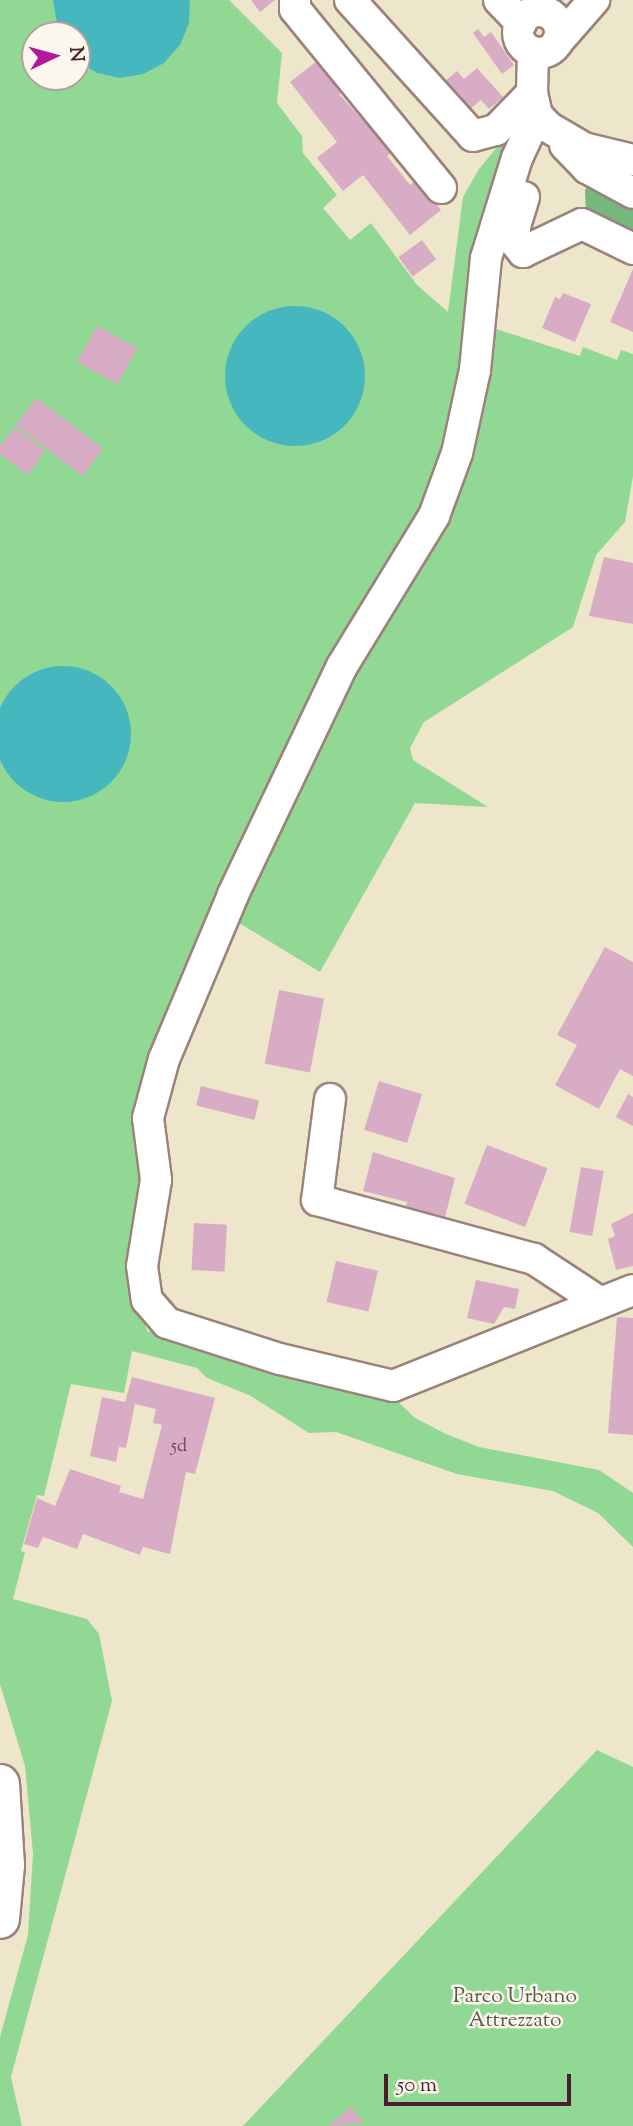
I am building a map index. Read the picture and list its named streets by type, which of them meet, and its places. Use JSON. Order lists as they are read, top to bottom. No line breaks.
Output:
{"parks":["Parco Urbano Attrezzato"],"house_numbers":["5d"],"scale_bar":"50 m","north":"right"}
